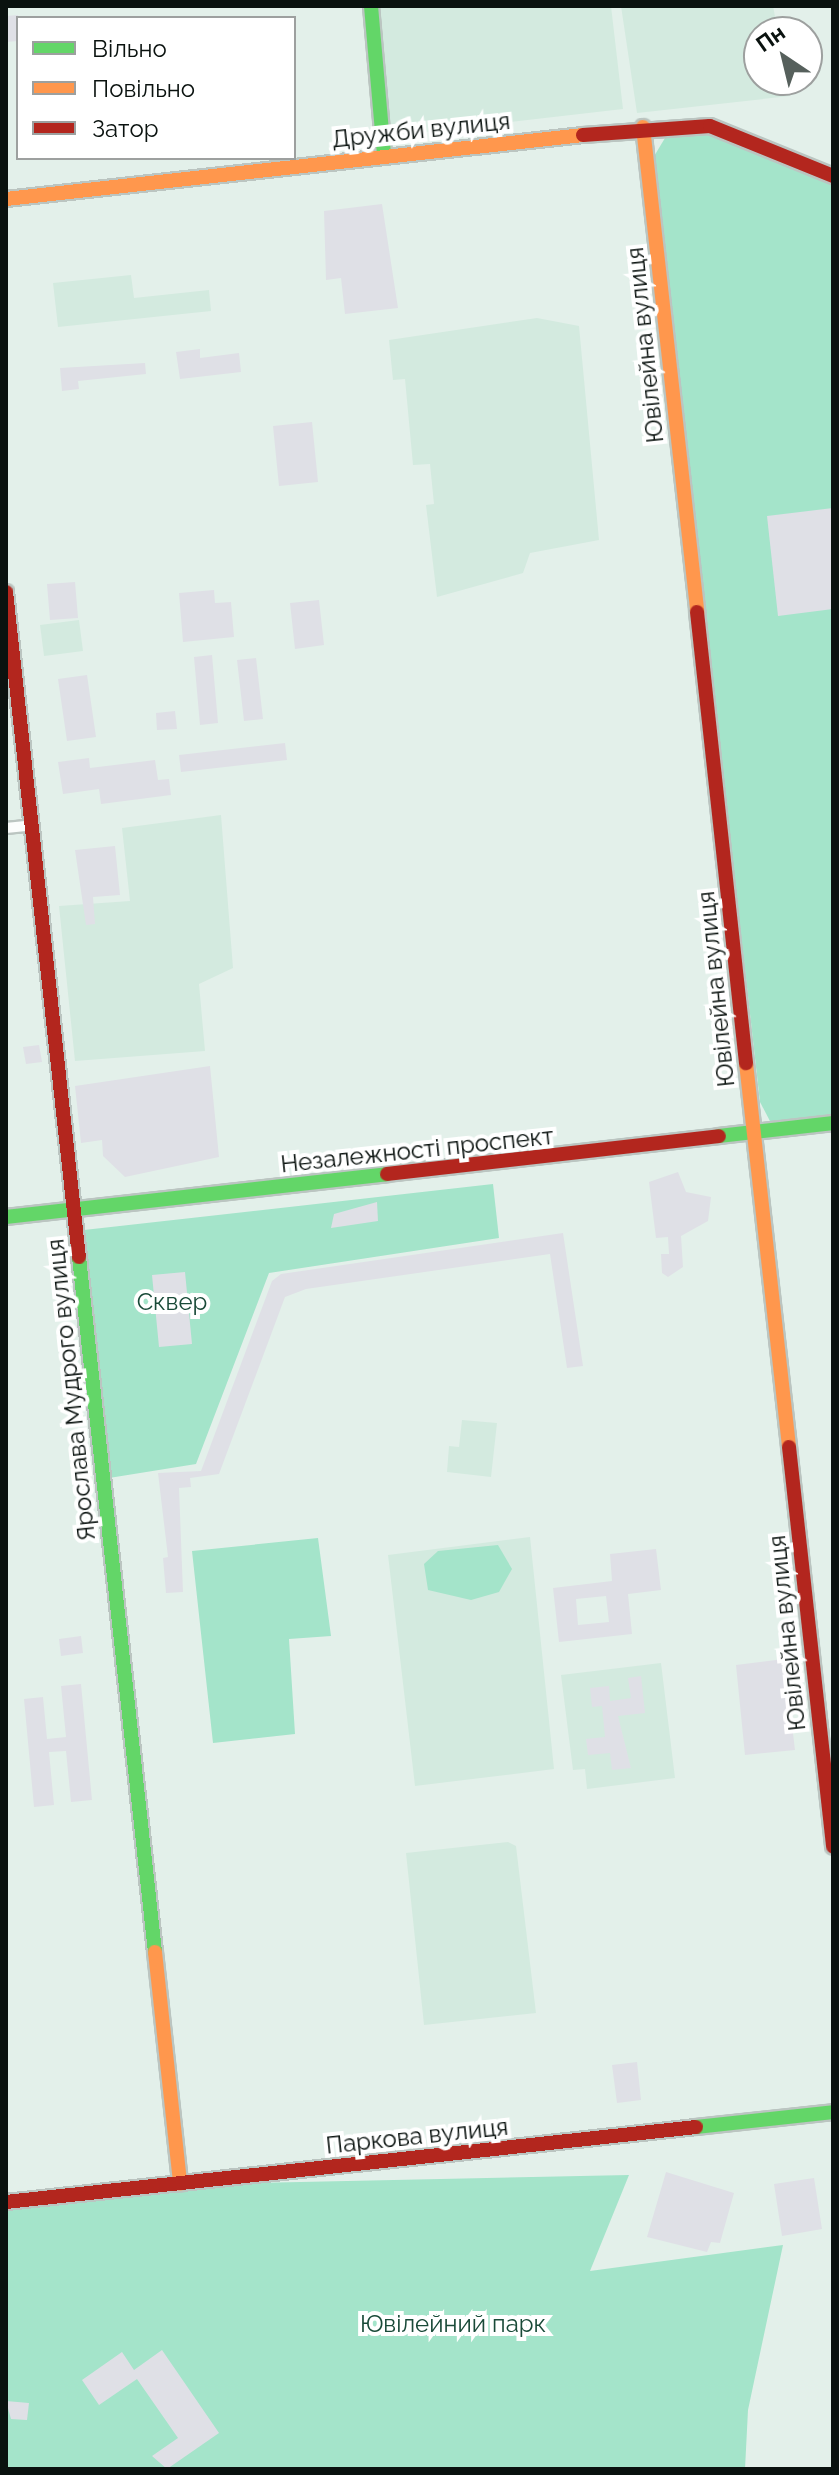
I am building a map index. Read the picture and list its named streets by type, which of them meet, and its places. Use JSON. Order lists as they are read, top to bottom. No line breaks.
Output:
{"streets":{"street":["Дружби вулиця","Ювілейна вулиця","Незалежності проспект","Ярослава Мудрого вулиця","Паркова вулиця"]},"crossings":[["Дружби вулиця","Ювілейна вулиця"],["Ювілейна вулиця","Незалежності проспект"],["Незалежності проспект","Ярослава Мудрого вулиця"],["Ярослава Мудрого вулиця","Паркова вулиця"]],"parks":["Сквер","Ювілейний парк"],"legend":["Вільно","Повільно","Затор"],"north":"top left"}
